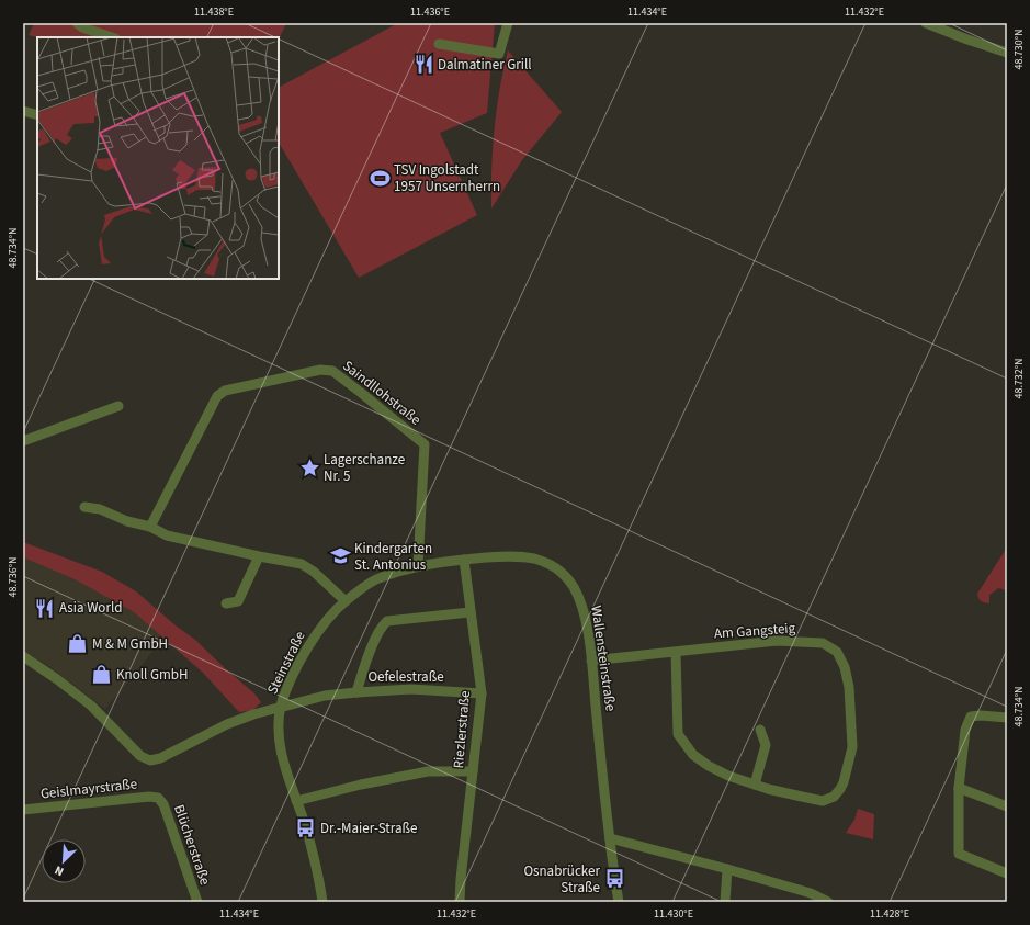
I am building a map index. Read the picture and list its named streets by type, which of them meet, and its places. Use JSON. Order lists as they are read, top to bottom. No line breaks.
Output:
{"streets":{"street":["Saindllohstraße","Am Gangsteig","Wallensteinstraße","Steinstraße","Oefelestraße","Riezlerstraße","Geislmayrstraße","Blücherstraße"]},"crossings":[["Saindllohstraße","Wallensteinstraße"],["Saindllohstraße","Steinstraße"],["Am Gangsteig","Wallensteinstraße"],["Wallensteinstraße","Steinstraße"],["Wallensteinstraße","Riezlerstraße"],["Steinstraße","Oefelestraße"],["Oefelestraße","Riezlerstraße"],["Geislmayrstraße","Blücherstraße"]],"places":{"restaurant":["Dalmatiner Grill","Asia World"],"sports":["TSV Ingolstadt 1957 Unsernherrn"],"place":["Lagerschanze Nr. 5"],"school or university":["Kindergarten St. Antonius"],"shop":["M & M GmbH","Knoll GmbH"],"bus stop":["Dr.-Maier-Straße","Osnabrücker Straße"]},"north":"bottom left","coordinates":["11.438°E","11.436°E","11.434°E","11.432°E","48.730°N","48.734°N","48.732°N","48.736°N","11.430°E","11.428°E"]}
